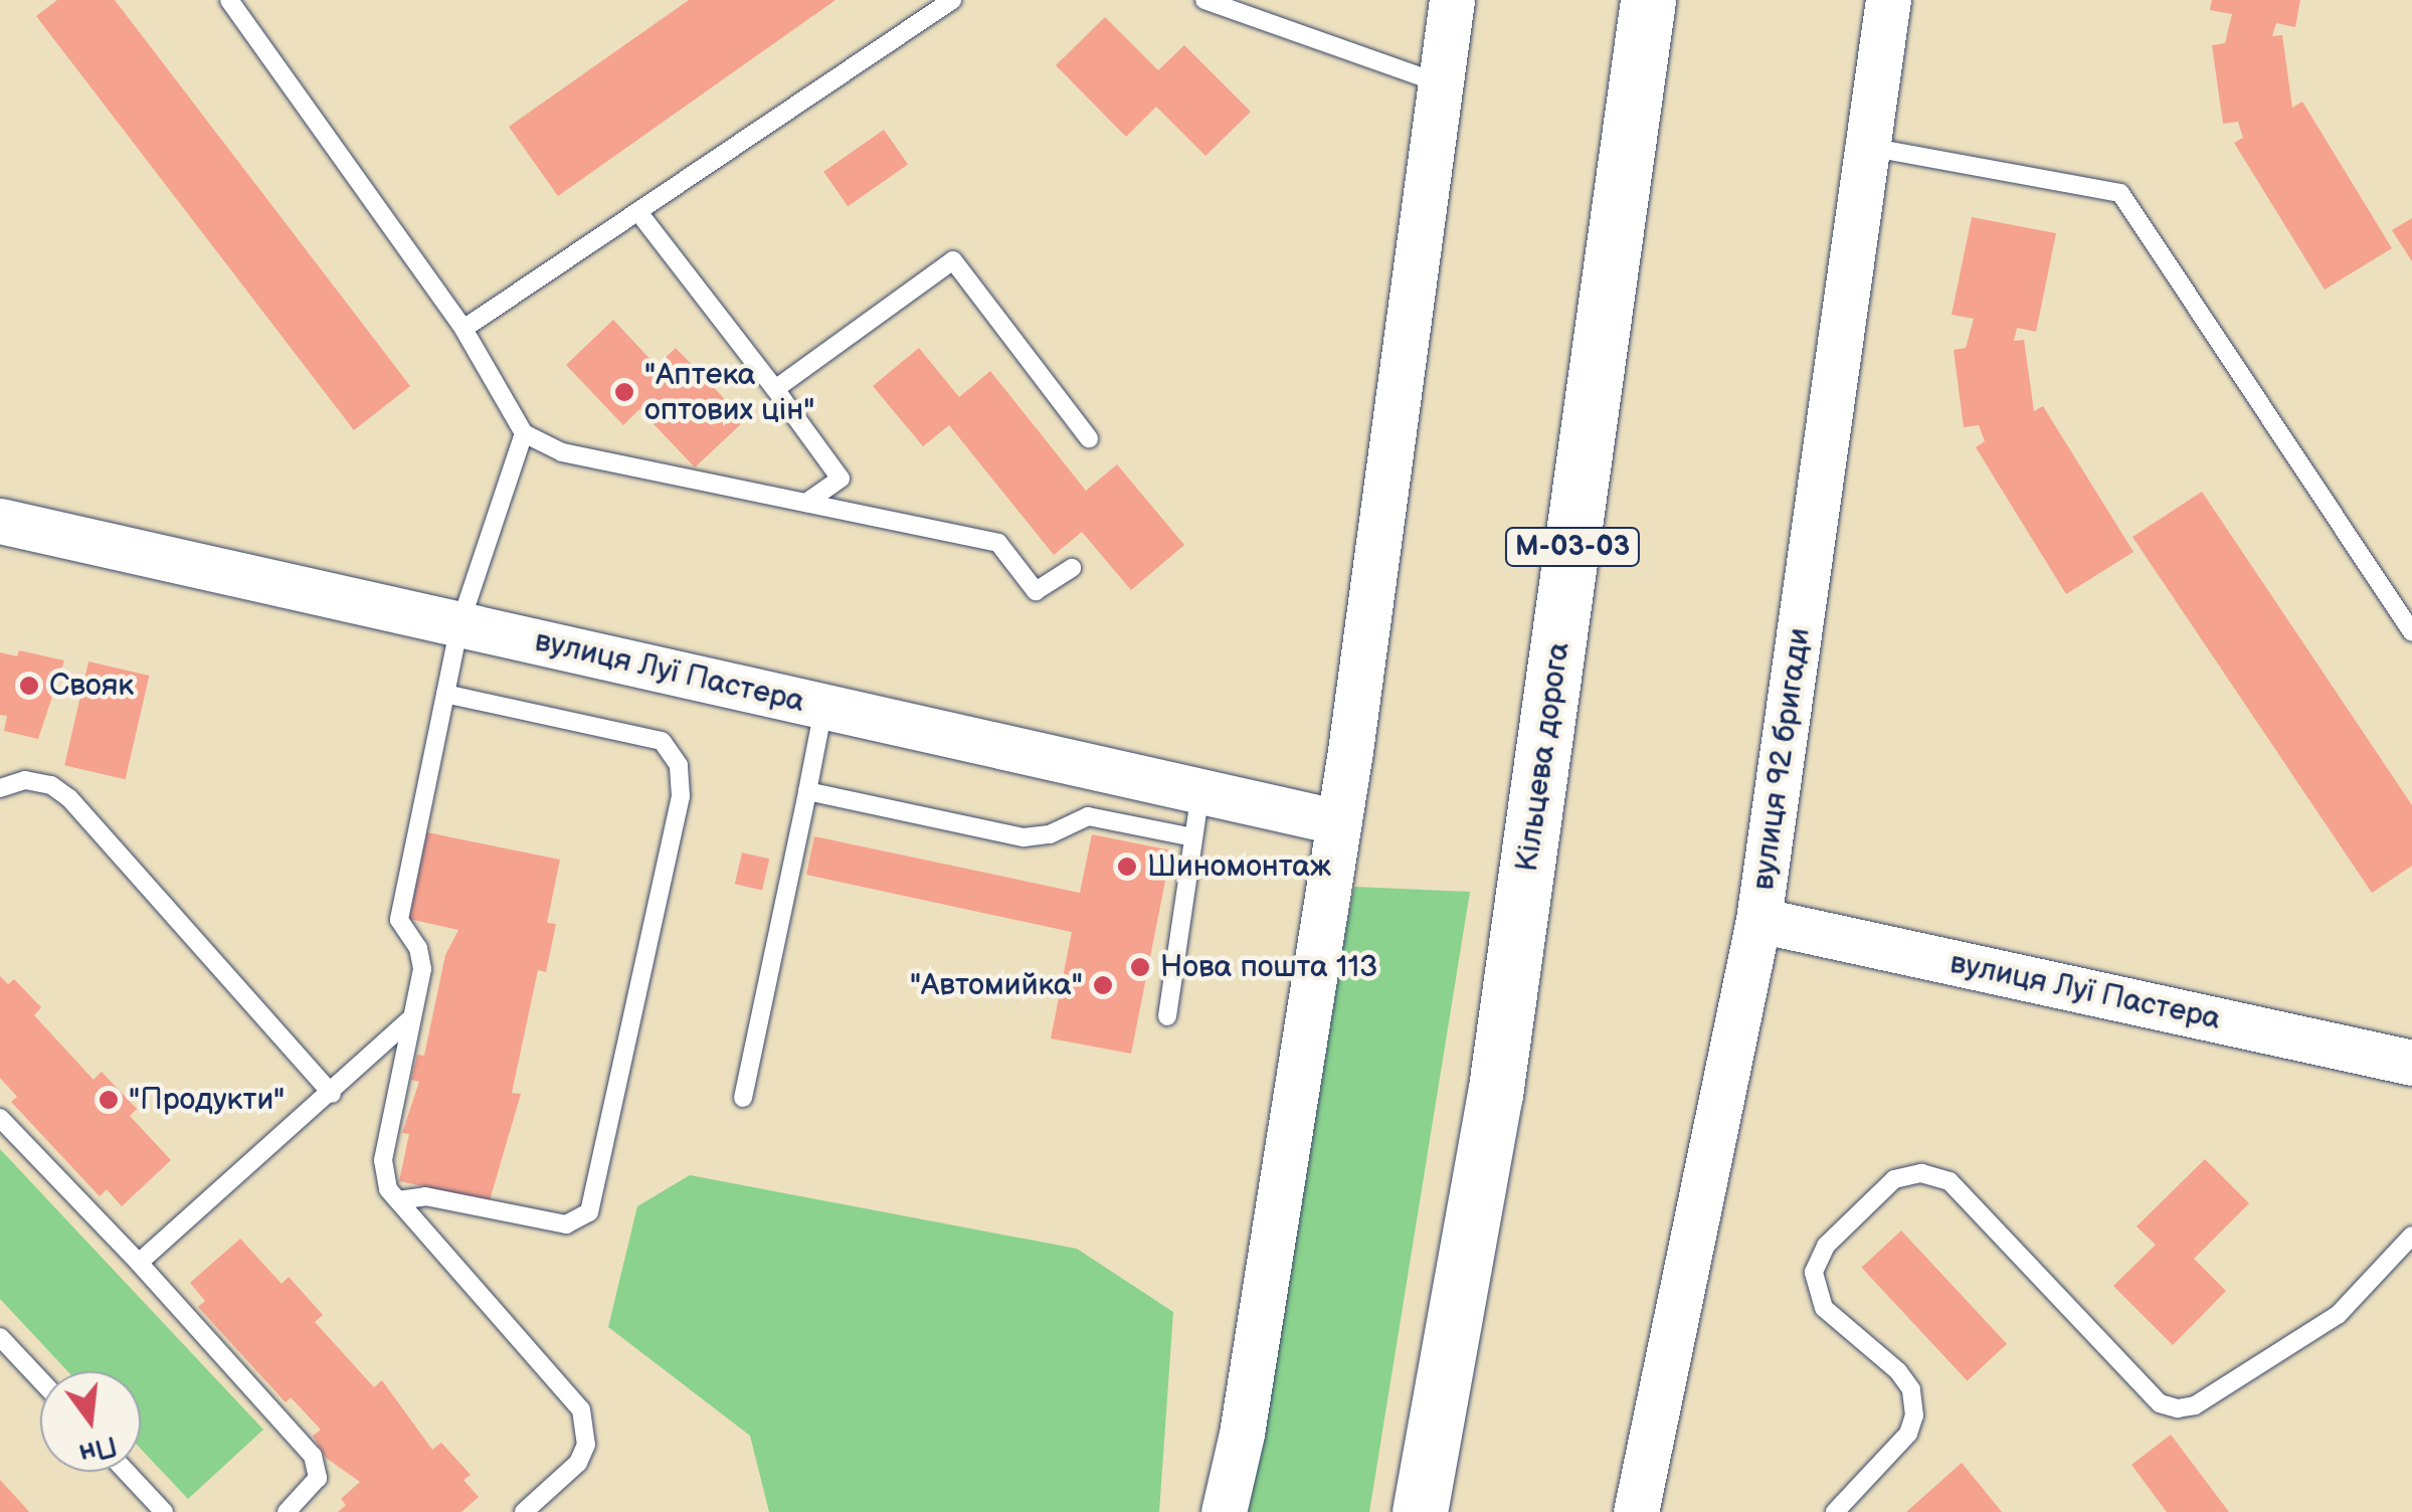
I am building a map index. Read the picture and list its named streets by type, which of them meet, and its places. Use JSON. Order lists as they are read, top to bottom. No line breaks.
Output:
{"streets":{"highway":["М-03-03","Кільцева дорога"],"street":["вулиця Луї Пастера","вулиця 92 бригади"]},"crossings":[["вулиця Луї Пастера","вулиця 92 бригади"]],"places":["\"Аптека оптових цін\"","Свояк","Шиномонтаж","Нова пошта 113","\"Автомийка\"","\"Продукти\""],"north":"bottom"}
